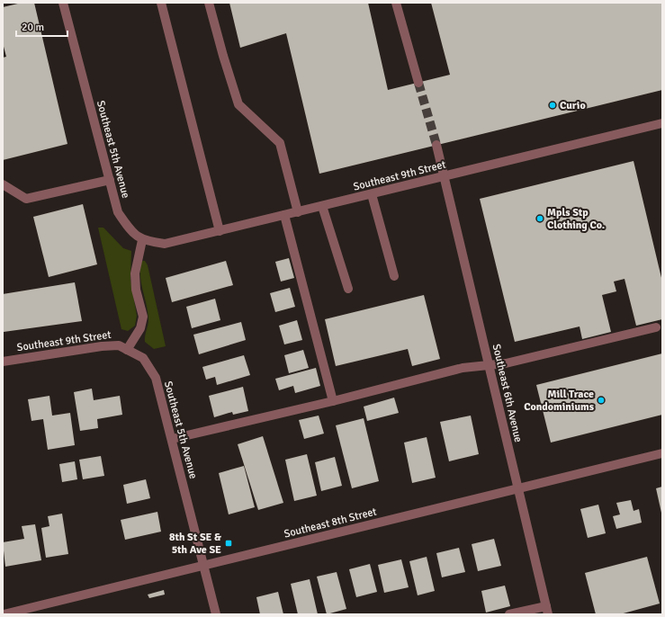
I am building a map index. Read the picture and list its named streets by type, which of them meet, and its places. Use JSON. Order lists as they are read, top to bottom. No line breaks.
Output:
{"streets":{"street":["Southeast 5th Avenue","Southeast 9th Street","Southeast 6th Avenue","Southeast 8th Street"]},"crossings":[["Southeast 5th Avenue","Southeast 9th Street"],["Southeast 5th Avenue","Southeast 8th Street"],["Southeast 9th Street","Southeast 6th Avenue"],["Southeast 6th Avenue","Southeast 8th Street"]],"places":{"other":["Curio","Mpls Stp Clothing Co.","Mill Trace Condominiums"],"transit":["8th St SE & 5th Ave SE"]},"scale_bar":"20 m"}
